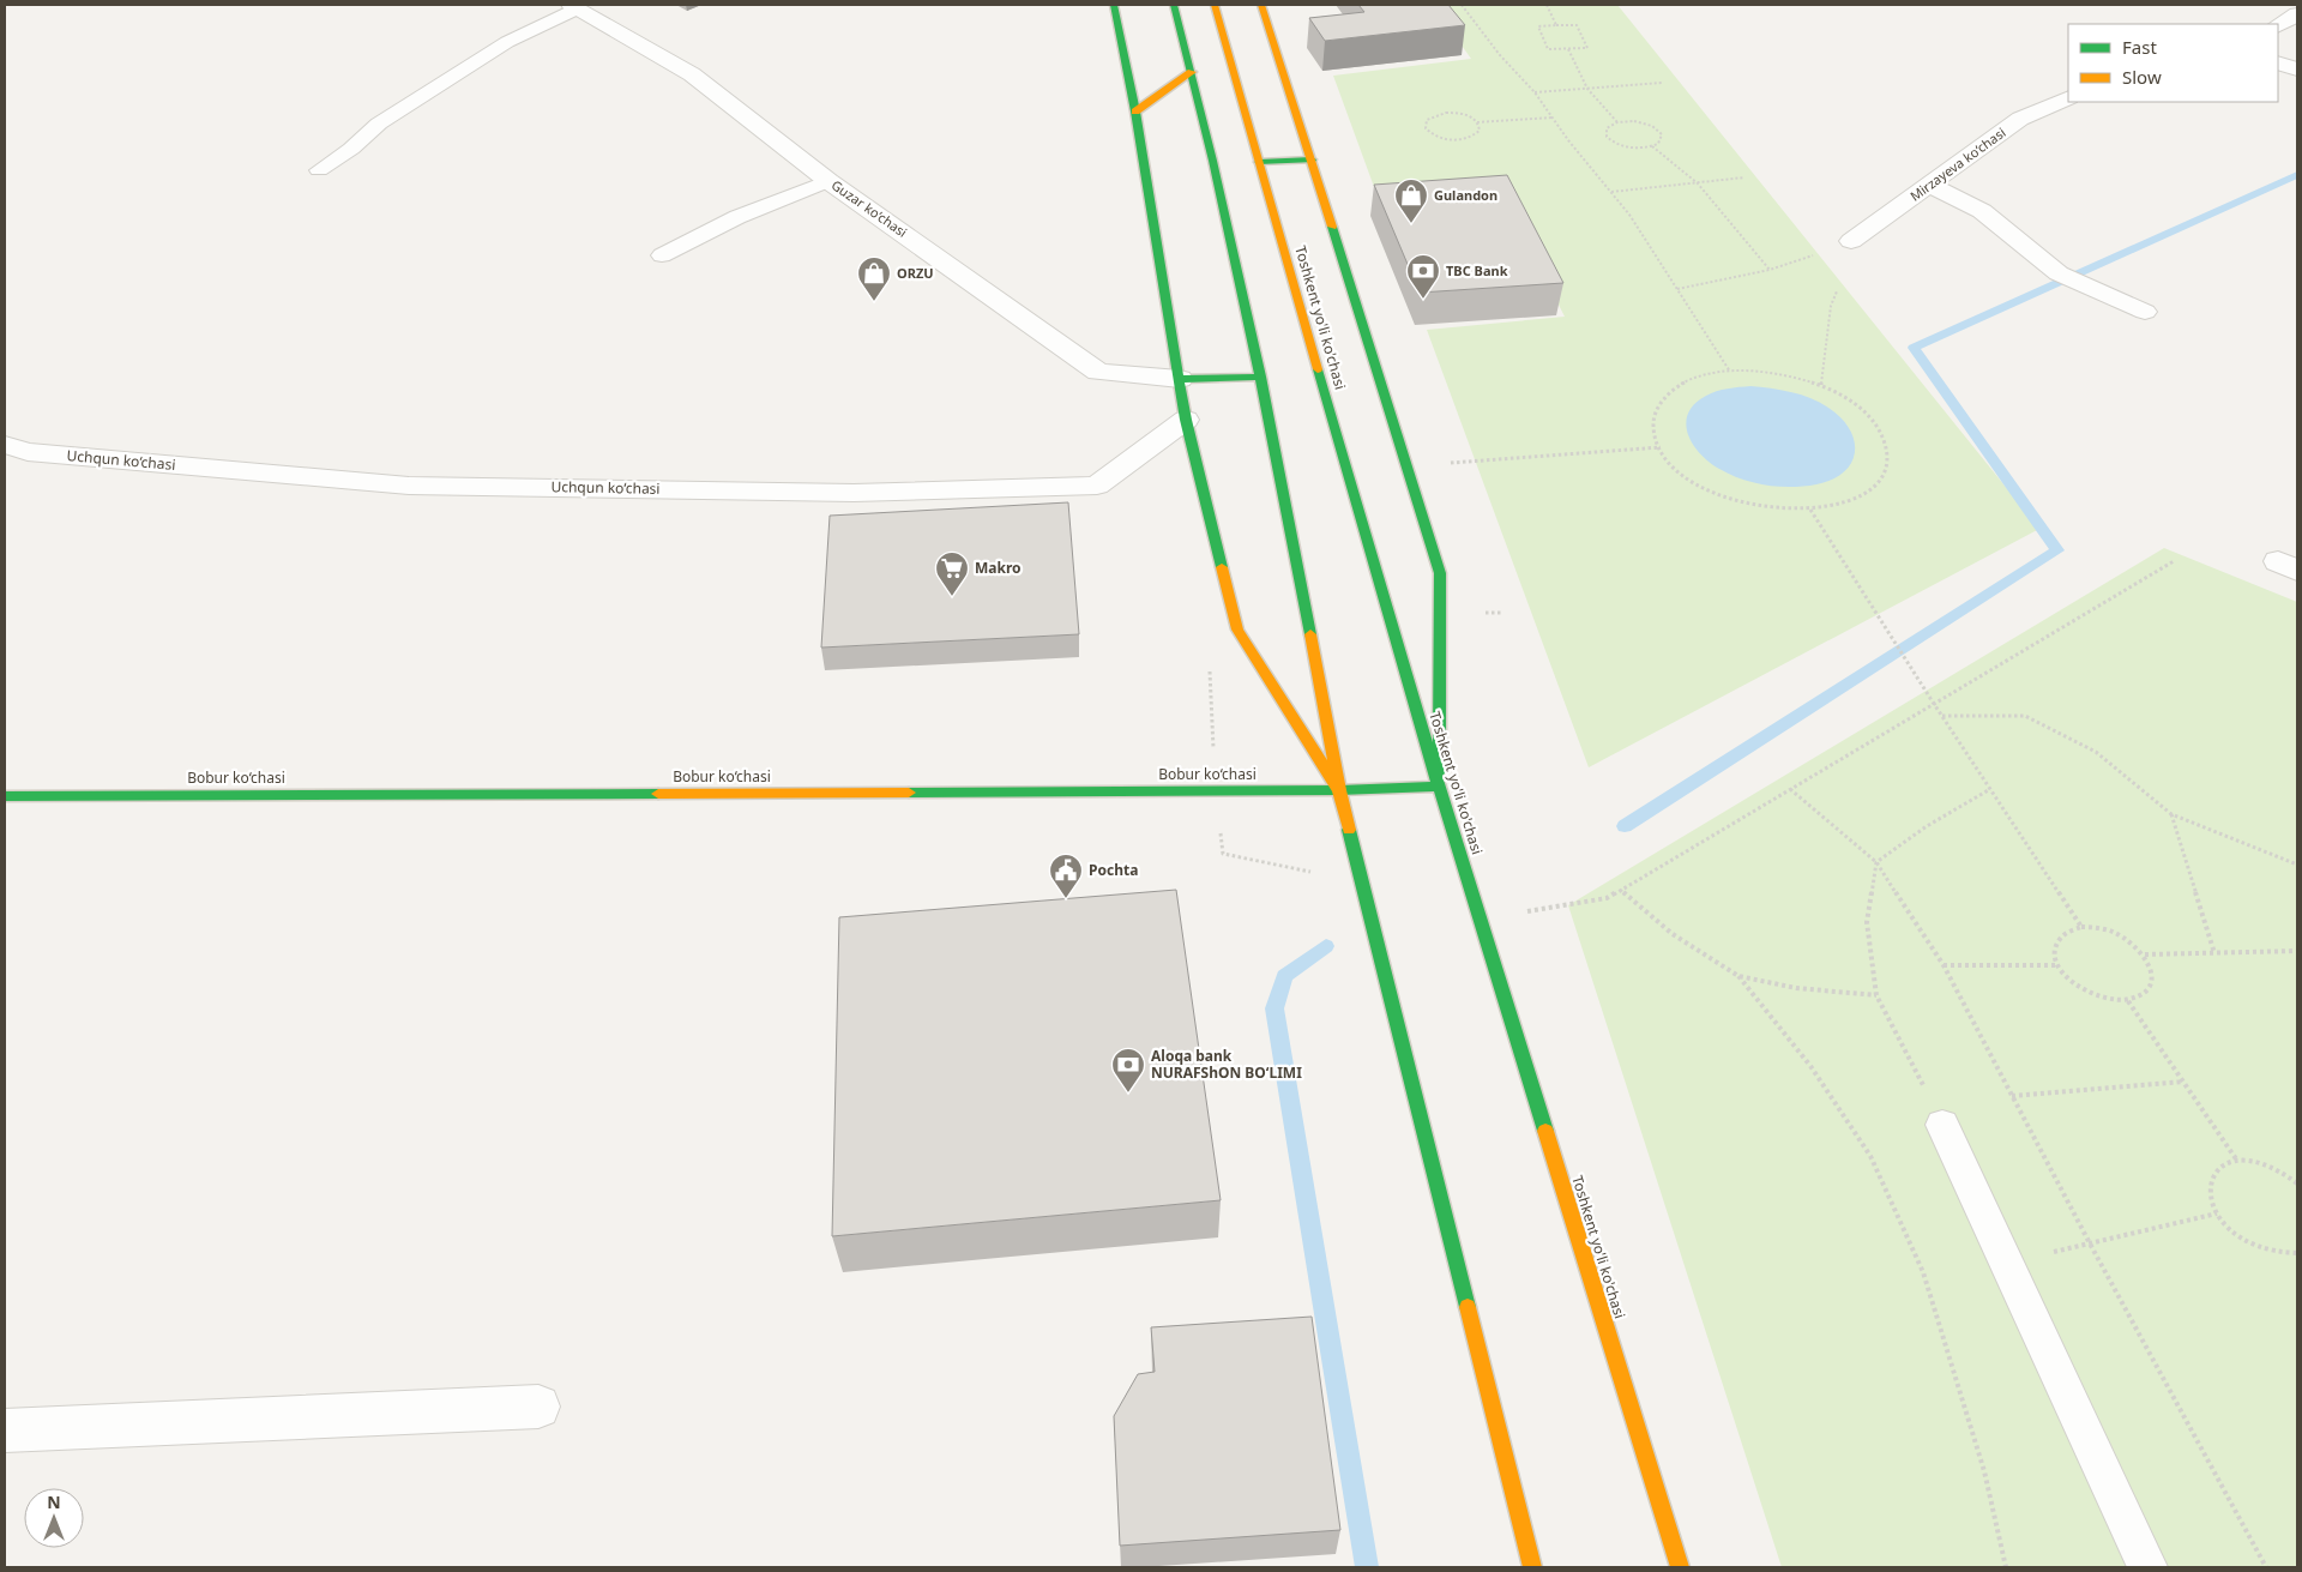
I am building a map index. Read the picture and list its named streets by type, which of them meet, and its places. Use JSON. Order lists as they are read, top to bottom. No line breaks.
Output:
{"streets":{"main road":["Toshkent yo'li ko'chasi","Bobur ko‘chasi"],"street":["Mirzayeva ko‘chasi","Guzar ko‘chasi","Uchqun ko‘chasi"]},"crossings":[["Toshkent yo'li ko'chasi","Bobur ko‘chasi"]],"places":{"shop":["Gulandon","ORZU"],"bank":["TBC Bank","Aloqa bank NURAFShON BO‘LIMI"],"supermarket":["Makro"],"public building":["Pochta"]},"legend":["Fast","Slow"],"north":"top"}
